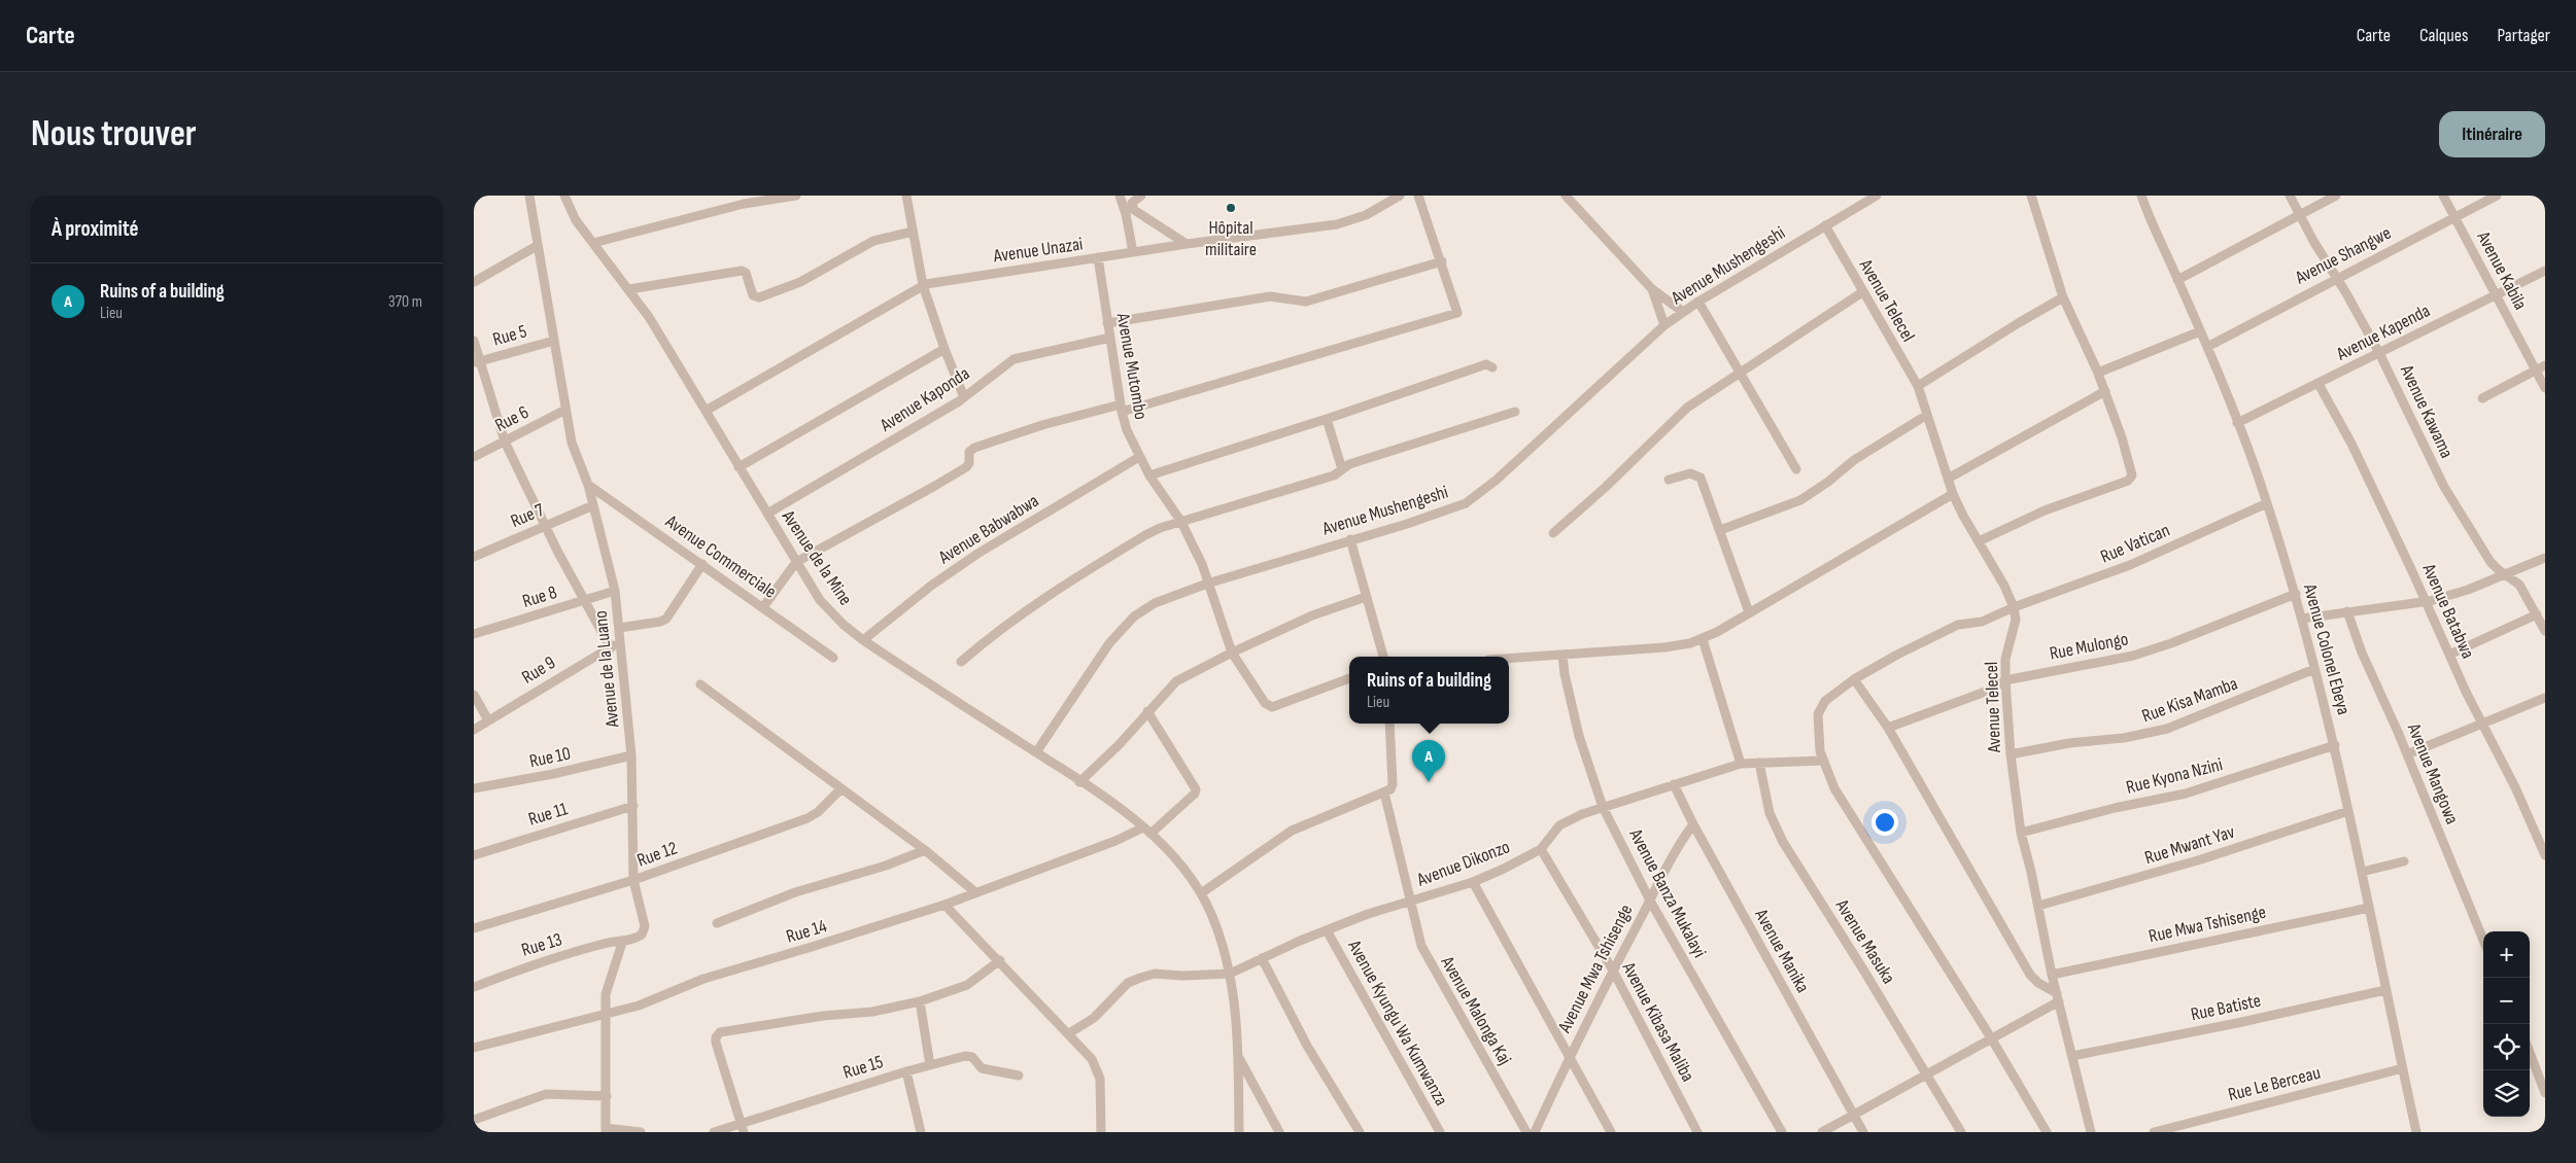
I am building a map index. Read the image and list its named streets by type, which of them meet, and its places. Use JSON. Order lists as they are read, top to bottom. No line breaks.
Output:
{"streets":{"street":["Avenue Unazai","Avenue Shangwe","Avenue Mushengeshi","Avenue Kabila","Avenue Telecel","Avenue Kapenda","Rue 5","Avenue Mutombo","Avenue Kaponda","Avenue Kawama","Rue 6","Rue 7","Avenue Babwabwa","Rue Vatican","Avenue Commerciale","Avenue de la Mine","Rue 8","Avenue Batabwa","Rue Mulongo","Avenue Colonel Ebeya","Avenue de la Luano","Rue 9","Rue Kisa Mamba","Rue 10","Avenue Mangowa","Rue Kyona Nzini","Rue 11","Rue Mwant Yav","Rue 12","Avenue Dikonzo","Avenue Banza Mukalayi","Rue Mwa Tshisenge","Rue 14","Avenue Masuka","Rue 13","Avenue Manika","Avenue Mwa Tshisenge","Rue Batiste","Avenue Malonga Kaj","Avenue Kibasa Maliba","Avenue Kyungu Wa Kumwanza","Rue 15","Rue Le Berceau"]},"crossings":[["Avenue Unazai","Avenue Mutombo"],["Avenue Unazai","Avenue de la Mine"],["Avenue Shangwe","Avenue Kabila"],["Avenue Shangwe","Avenue Kawama"],["Avenue Shangwe","Avenue Colonel Ebeya"],["Avenue Mushengeshi","Avenue Telecel"],["Avenue Mushengeshi","Avenue Mutombo"],["Avenue Mushengeshi","Avenue de la Mine"],["Avenue Kabila","Avenue Kapenda"],["Avenue Telecel","Rue Vatican"],["Avenue Telecel","Rue Mulongo"],["Avenue Telecel","Rue Kisa Mamba"],["Avenue Telecel","Rue Kyona Nzini"],["Avenue Telecel","Rue Mwant Yav"],["Avenue Telecel","Rue Mwa Tshisenge"],["Avenue Telecel","Rue Batiste"],["Avenue Kapenda","Avenue Kawama"],["Avenue Kapenda","Avenue Batabwa"],["Avenue Kapenda","Avenue Colonel Ebeya"],["Rue 5","Avenue de la Luano"],["Avenue Mutombo","Avenue Kaponda"],["Avenue Mutombo","Avenue Babwabwa"],["Avenue Kaponda","Avenue de la Mine"],["Rue 6","Avenue de la Luano"],["Rue 7","Avenue de la Luano"],["Avenue Babwabwa","Avenue de la Mine"],["Rue Vatican","Avenue Colonel Ebeya"],["Rue Vatican","Avenue Dikonzo"],["Avenue Commerciale","Avenue de la Luano"],["Avenue de la Mine","Avenue Dikonzo"],["Avenue de la Mine","Rue 14"],["Rue 8","Avenue de la Luano"],["Rue Mulongo","Avenue Colonel Ebeya"],["Avenue Colonel Ebeya","Rue Kisa Mamba"],["Avenue Colonel Ebeya","Rue Kyona Nzini"],["Avenue Colonel Ebeya","Rue Mwant Yav"],["Avenue Colonel Ebeya","Rue Mwa Tshisenge"],["Avenue Colonel Ebeya","Rue Batiste"],["Avenue Colonel Ebeya","Rue Le Berceau"],["Avenue de la Luano","Rue 9"],["Avenue de la Luano","Rue 10"],["Avenue de la Luano","Rue 11"],["Avenue de la Luano","Rue 12"],["Avenue de la Luano","Rue 13"],["Avenue Dikonzo","Avenue Banza Mukalayi"],["Avenue Dikonzo","Avenue Masuka"],["Avenue Dikonzo","Avenue Manika"],["Avenue Dikonzo","Avenue Malonga Kaj"],["Avenue Dikonzo","Avenue Kibasa Maliba"],["Avenue Dikonzo","Avenue Kyungu Wa Kumwanza"],["Avenue Banza Mukalayi","Avenue Mwa Tshisenge"],["Avenue Manika","Avenue Mwa Tshisenge"],["Avenue Mwa Tshisenge","Avenue Kibasa Maliba"]],"places":["Hôpital militaire"],"page":{"header":"Carte","nav":["Carte","Calques","Partager"],"buttons":"Itinéraire","title":"Nous trouver","heading":"À proximité","list":[{"mark":"A","name":"Ruins of a building","note":"Lieu","value":"370 m"}],"popup":["Ruins of a building","Lieu"],"pins":"A","map_buttons":["+","−"]}}
